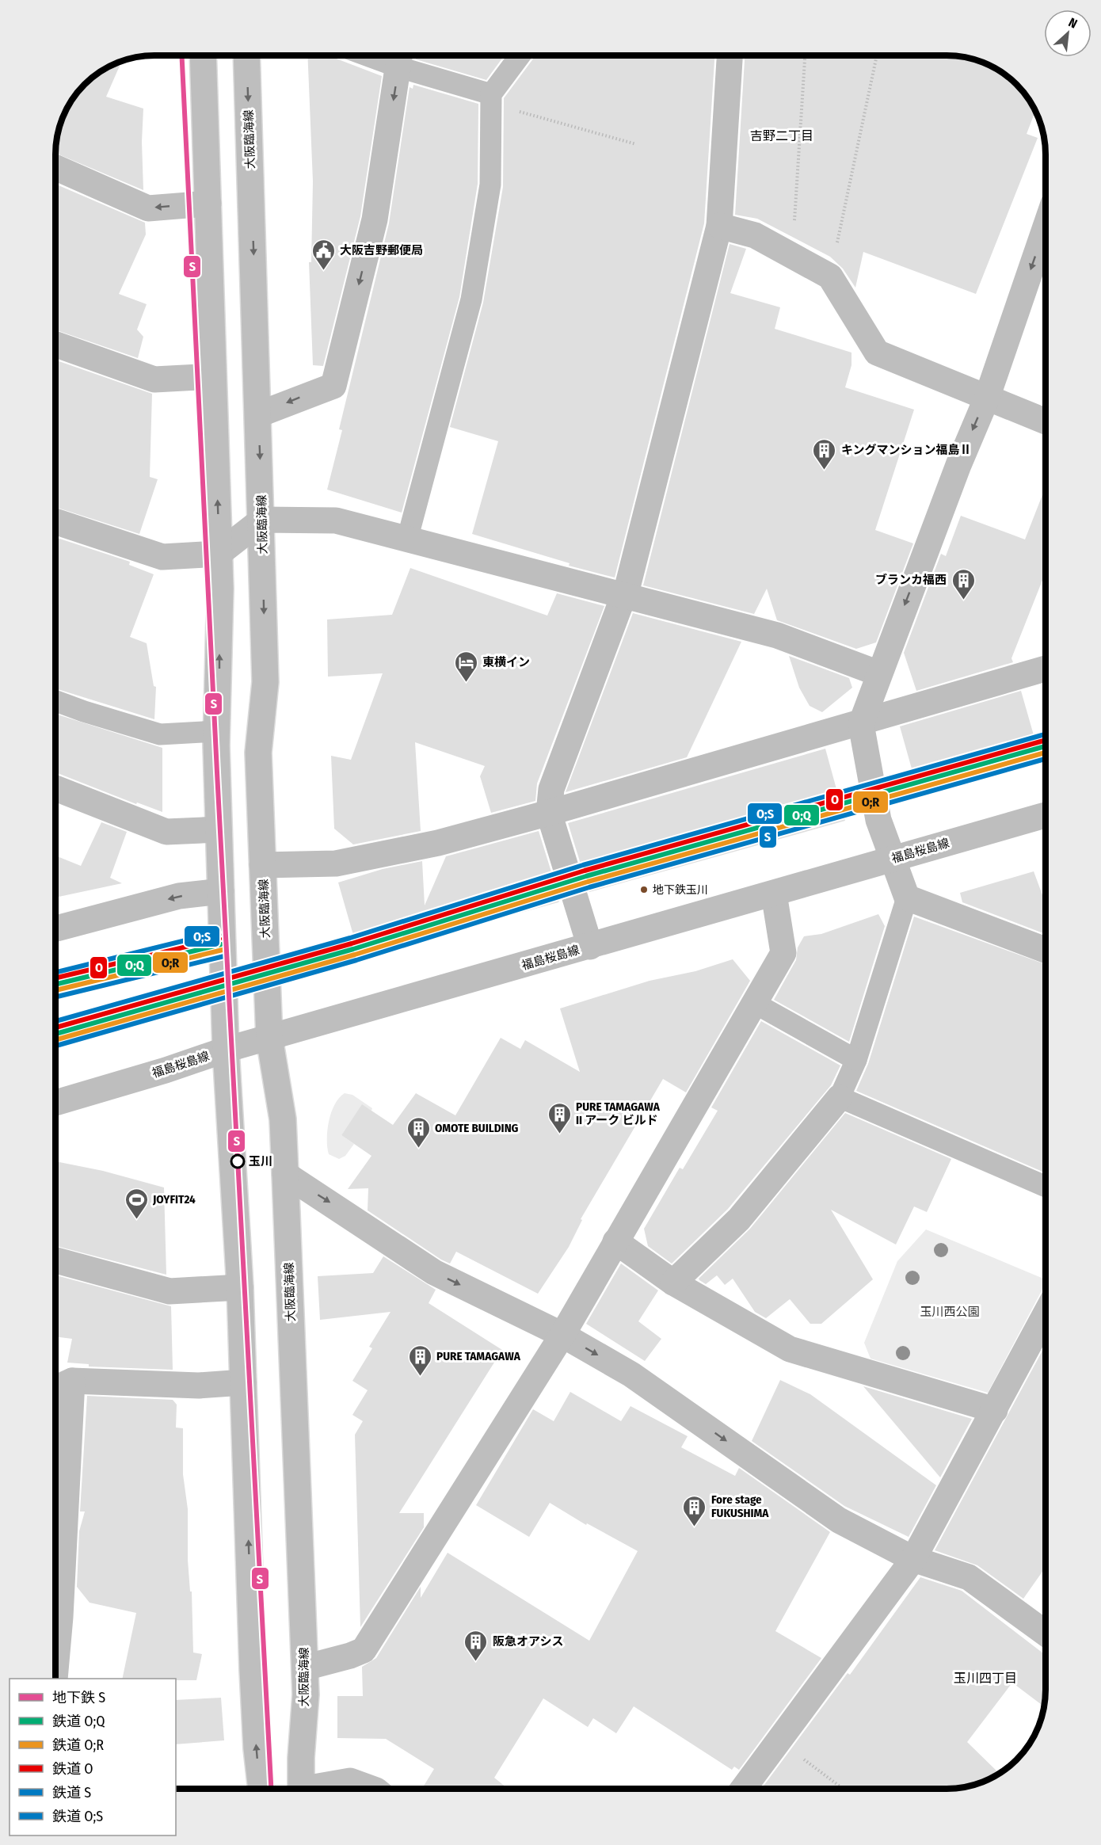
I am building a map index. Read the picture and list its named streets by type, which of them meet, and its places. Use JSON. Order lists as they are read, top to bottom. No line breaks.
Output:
{"streets":{"street":["大阪臨海線","福島桜島線"]},"crossings":[["大阪臨海線","福島桜島線"]],"districts":["吉野二丁目","玉川四丁目"],"parks":["玉川西公園"],"places":{"public building":["大阪吉野郵便局"],"building":["キングマンション福島Ⅱ","ブランカ福西","PURE TAMAGAWA II アーク ビルド","OMOTE BUILDING","PURE TAMAGAWA","Fore stage FUKUSHIMA","阪急オアシス"],"hotel":["東横イン"],"other":["地下鉄玉川","玉川"],"sports":["JOYFIT24"]},"lines":["metro line S","rail line O;S","rail line O","rail line O;Q","rail line O;R","rail line S"],"legend":["地下鉄 S","鉄道 O;Q","鉄道 O;R","鉄道 O","鉄道 S","鉄道 O;S"],"north":"top right"}
